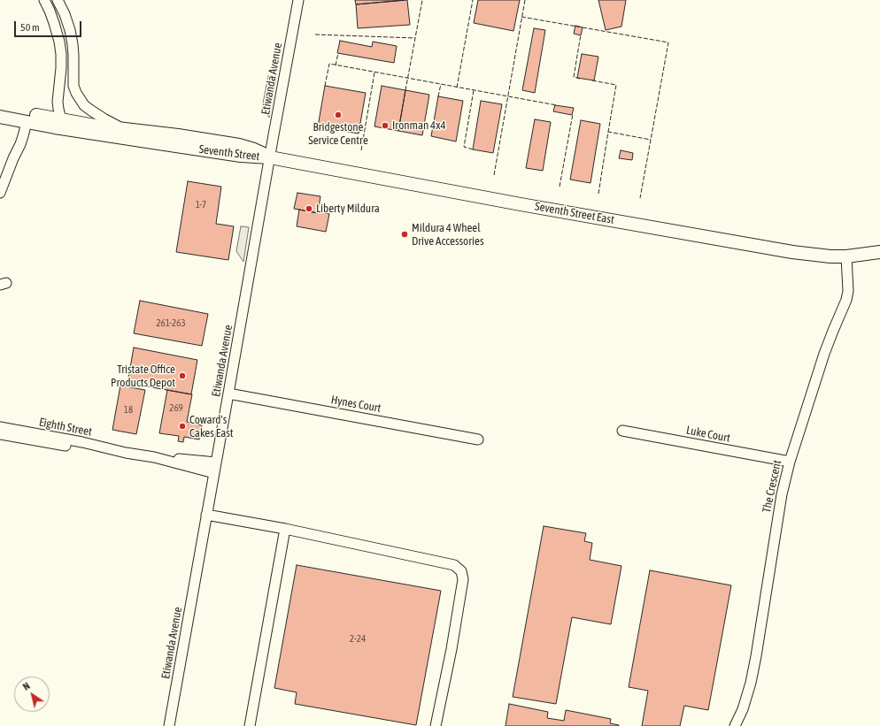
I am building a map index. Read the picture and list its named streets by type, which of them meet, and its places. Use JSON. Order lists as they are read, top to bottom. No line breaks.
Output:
{"streets":{"main road":["Seventh Street","Seventh Street East"],"street":["Etiwanda Avenue","Hynes Court","Eighth Street","Luke Court","The Crescent"]},"crossings":[["Etiwanda Avenue","Seventh Street"],["Etiwanda Avenue","Seventh Street East"],["Etiwanda Avenue","Hynes Court"],["Etiwanda Avenue","Eighth Street"],["Seventh Street","Seventh Street East"],["Seventh Street East","The Crescent"],["Luke Court","The Crescent"]],"places":["Bridgestone Service Centre","Ironman 4x4","Liberty Mildura","Mildura 4 Wheel Drive Accessories","Tristate Office Products Depot","Coward's Cakes East"],"house_numbers":["1-7","261-263","269","18","2-24"],"scale_bar":"50 m","north":"top left"}
